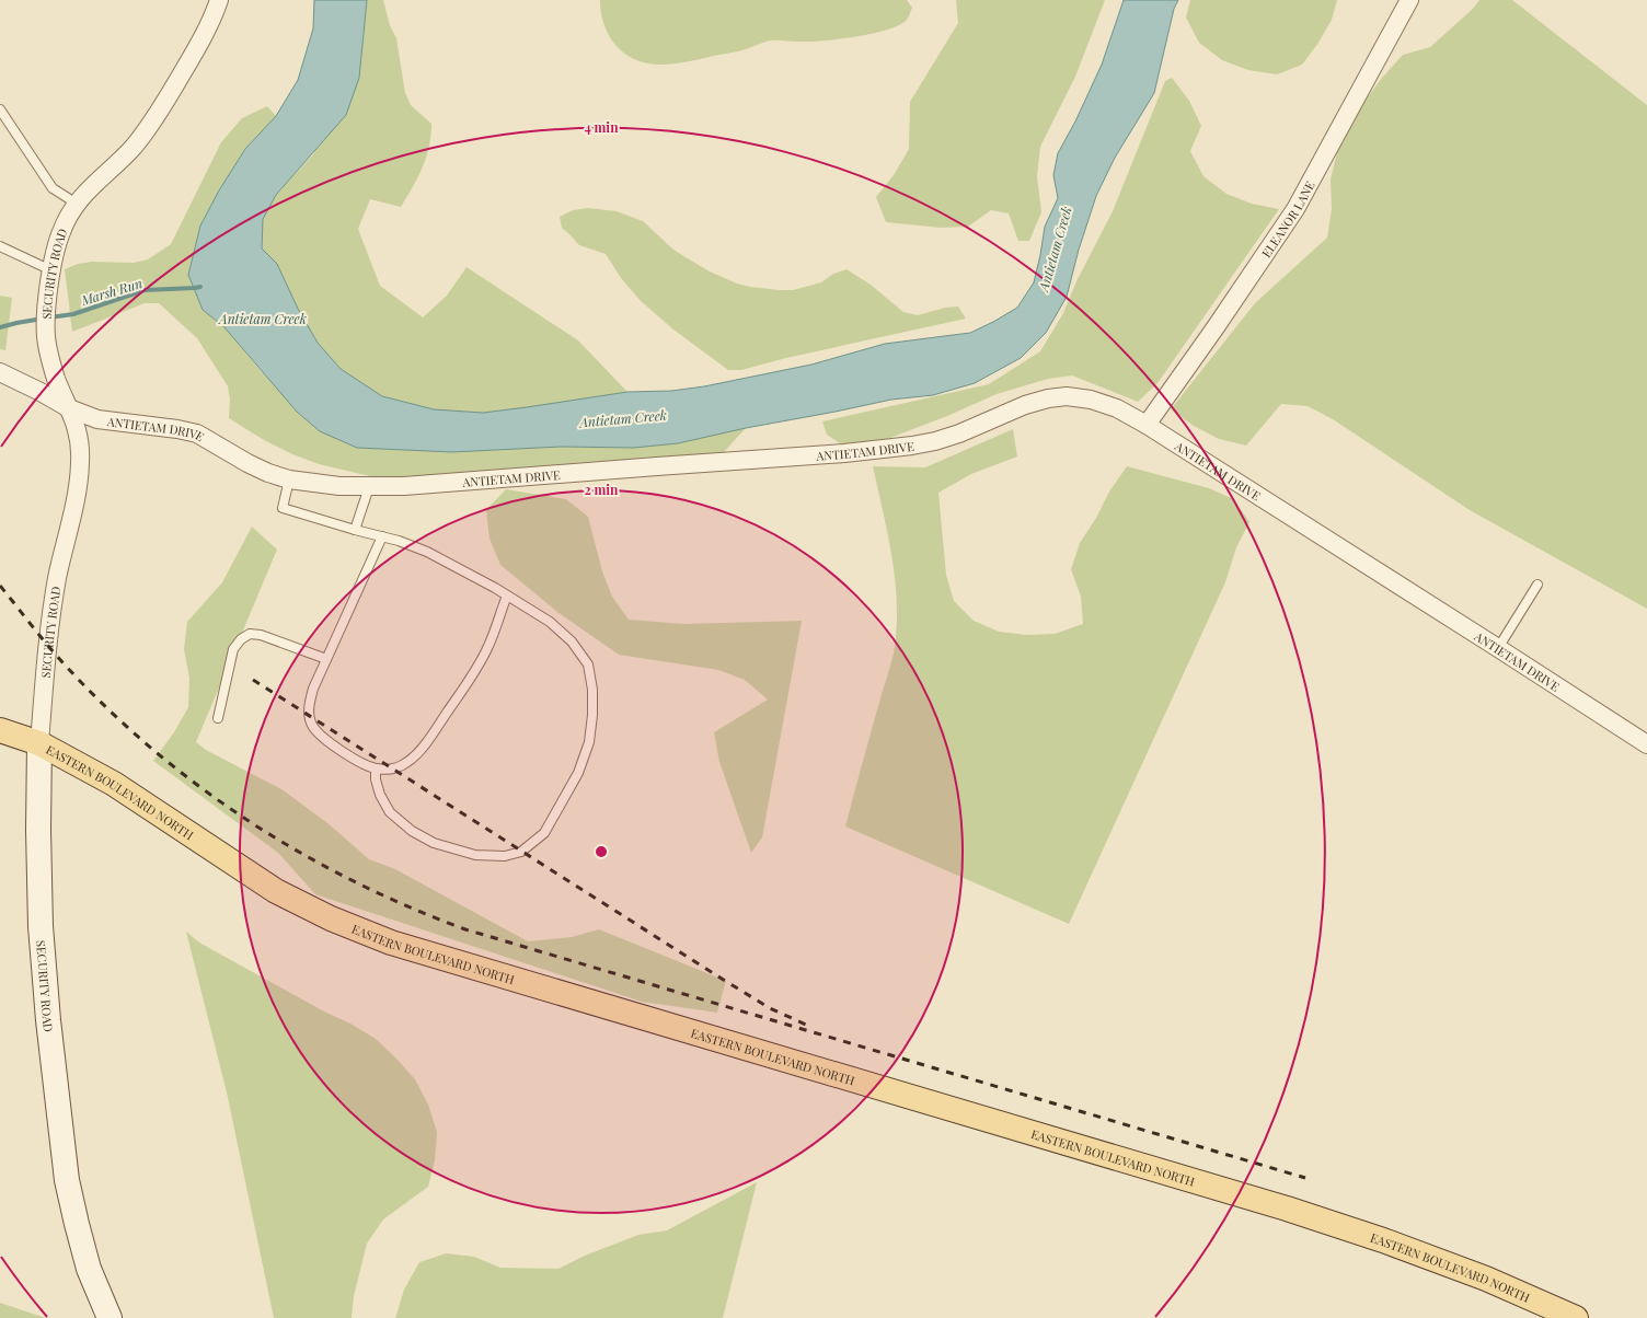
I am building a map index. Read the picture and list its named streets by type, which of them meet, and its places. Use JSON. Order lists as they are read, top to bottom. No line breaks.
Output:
{"streets":{"main road":["EASTERN BOULEVARD NORTH"],"street":["ELEANOR LANE","SECURITY ROAD","ANTIETAM DRIVE"]},"crossings":[["ELEANOR LANE","ANTIETAM DRIVE"],["SECURITY ROAD","ANTIETAM DRIVE"],["SECURITY ROAD","EASTERN BOULEVARD NORTH"]],"water":["Antietam Creek","Marsh Run"],"rings":["4 min","2 min"]}
